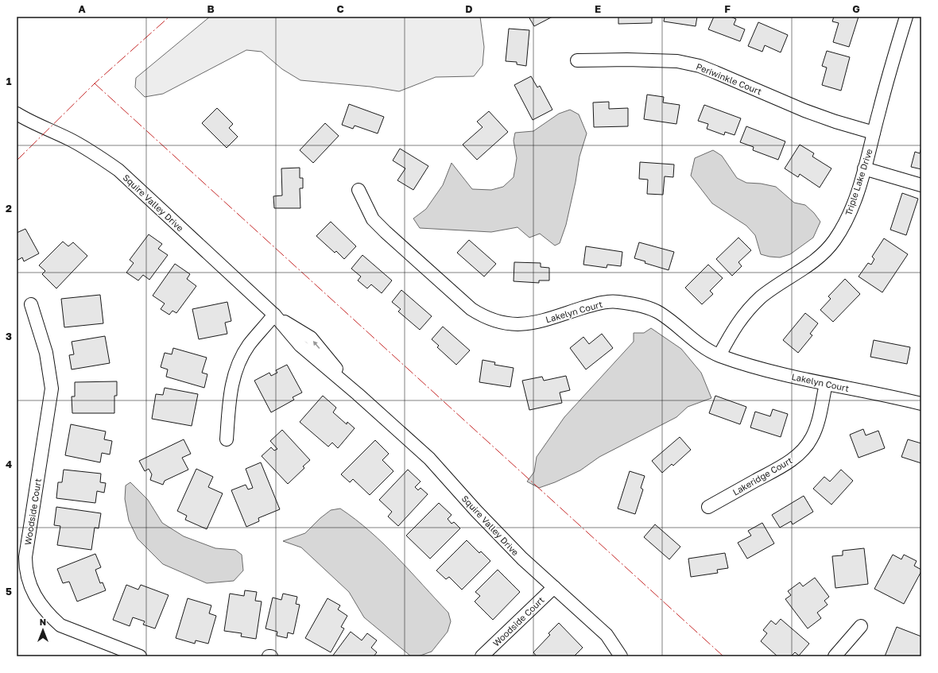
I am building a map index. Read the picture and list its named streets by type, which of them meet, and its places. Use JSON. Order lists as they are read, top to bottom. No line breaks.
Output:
{"streets":{"street":["Periwinkle Court","Triple Lake Drive","Squire Valley Drive","Lakelyn Court","Lakeridge Court","Woodside Court"]},"crossings":[["Periwinkle Court","Triple Lake Drive"],["Triple Lake Drive","Lakelyn Court"],["Squire Valley Drive","Woodside Court"],["Lakelyn Court","Lakeridge Court"]],"north":"top","grid":{"columns":["A","B","C","D","E","F","G"],"rows":["1","2","3","4","5"]}}
